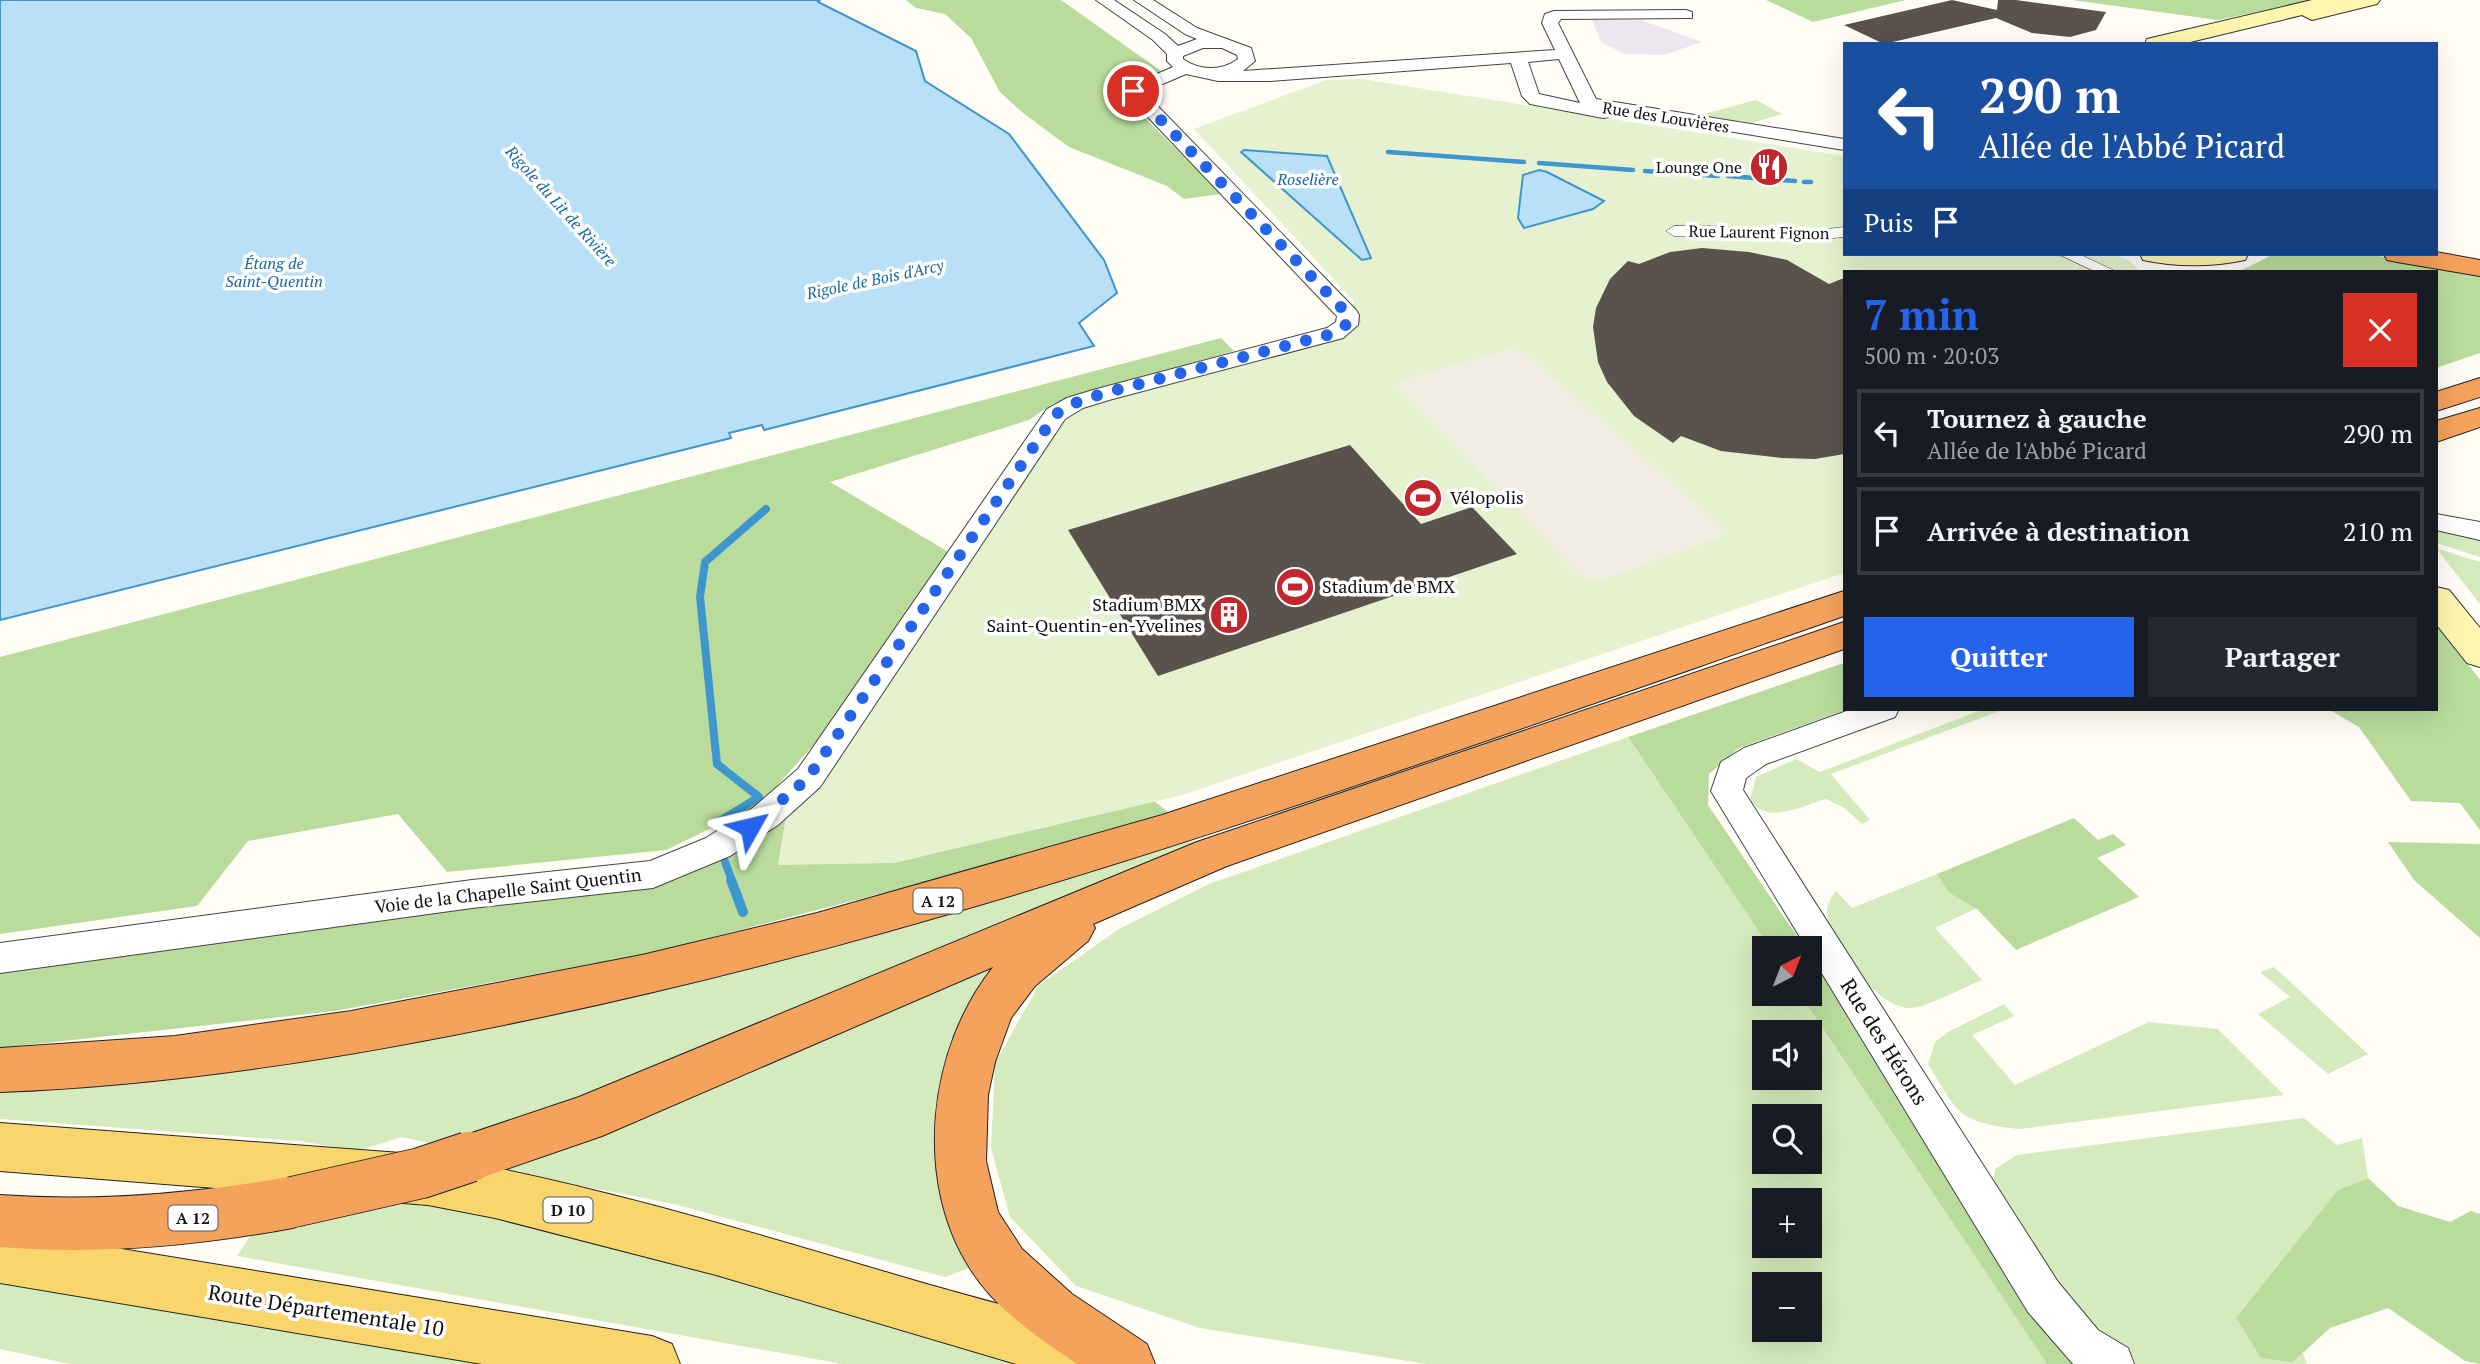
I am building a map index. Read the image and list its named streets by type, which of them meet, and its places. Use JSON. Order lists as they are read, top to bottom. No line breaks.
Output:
{"streets":{"highway":["A 12"],"main road":["D 10","Route Départementale 10"],"street":["Rue des Louvières","Rue Laurent Fignon","Voie de la Chapelle Saint Quentin","Rue des Hérons"]},"water":["Roselière","Rigole du Lit de Rivière","Étang de Saint-Quentin","Rigole de Bois d'Arcy"],"places":{"restaurant":["Lounge One"],"sports":["Vélopolis","Stadium de BMX"],"building":["Stadium BMX Saint-Quentin-en-Yvelines"]},"north":"top right","page":{"turn":["290 m","Allée de l'Abbé Picard"],"then":"Puis","heading":["7 min","500 m · 20:03"],"list":[{"name":"Tournez à gauche","note":"Allée de l'Abbé Picard","value":"290 m"},{"name":"Arrivée à destination","value":"210 m"}],"buttons":["Quitter","Partager"],"map_buttons":["+","−"]}}
